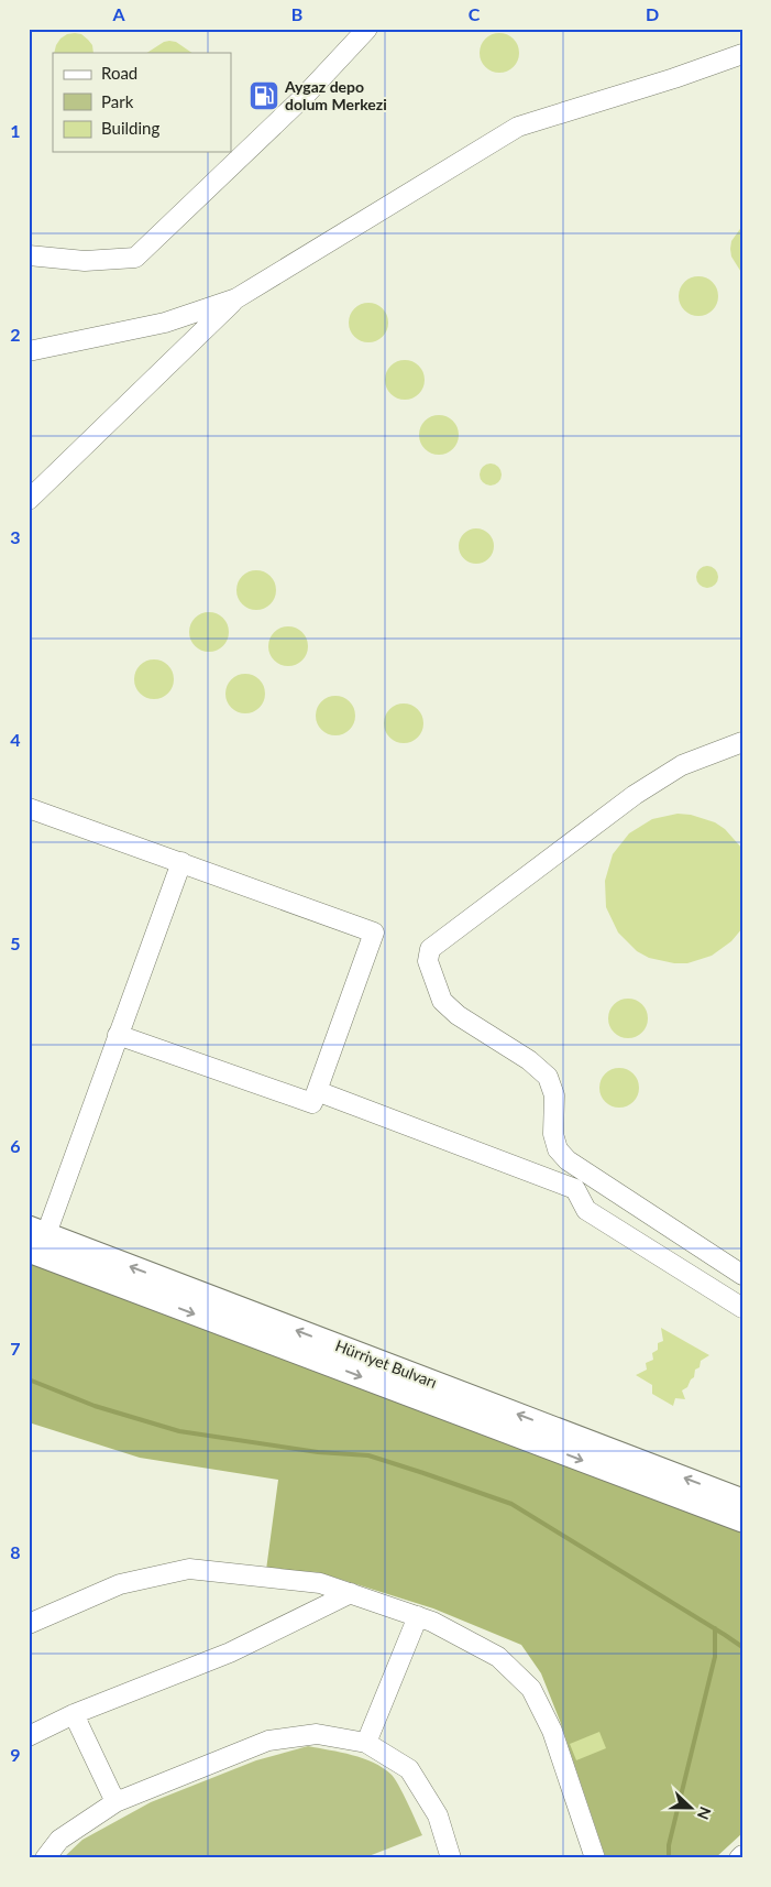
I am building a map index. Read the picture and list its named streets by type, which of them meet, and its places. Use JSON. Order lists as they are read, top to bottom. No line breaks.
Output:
{"streets":{"main road":["Hürriyet Bulvarı"]},"places":{"fuel station":["Aygaz depo dolum Merkezi"]},"legend":["Road","Park","Building"],"north":"right","grid":{"columns":["A","B","C","D"],"rows":["1","2","3","4","5","6","7","8","9"]}}
